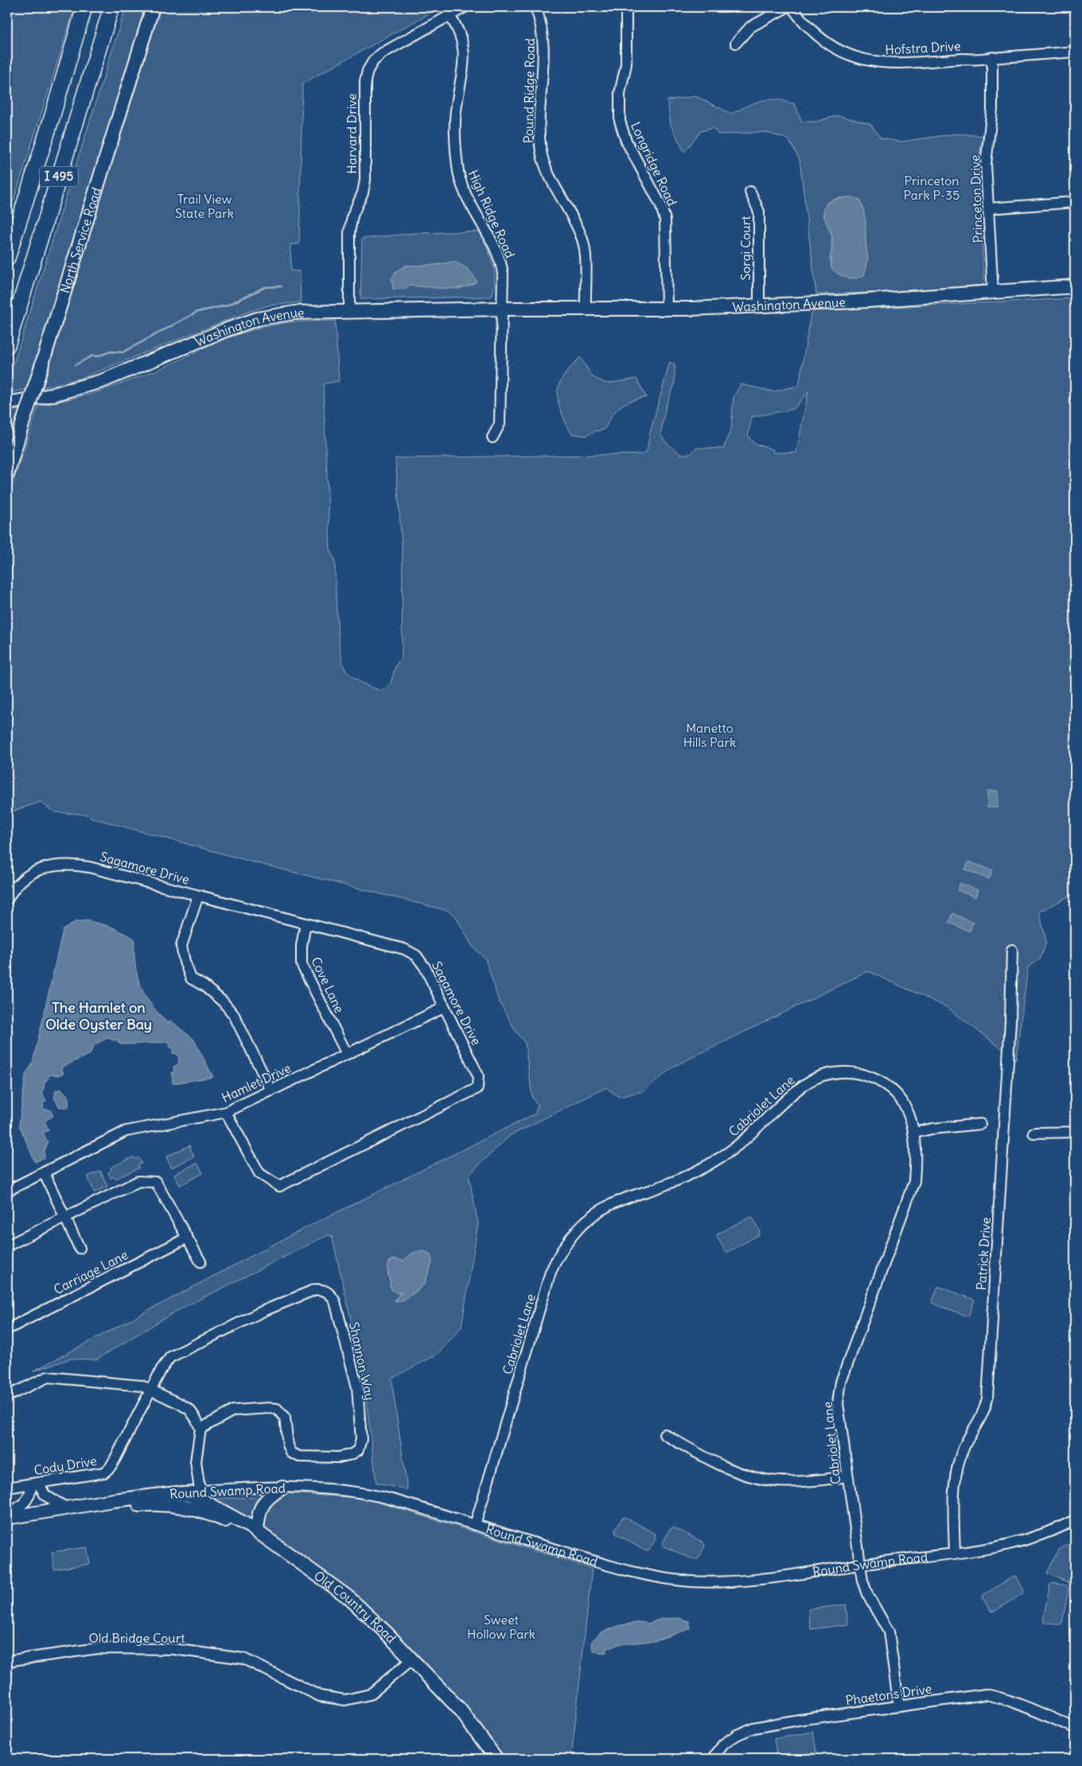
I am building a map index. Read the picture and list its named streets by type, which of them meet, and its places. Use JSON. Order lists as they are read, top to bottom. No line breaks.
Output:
{"streets":{"highway":["I 495"],"main road":["North Service Road","Washington Avenue","Round Swamp Road","Old Country Road"],"street":["Hofstra Drive","Pound Ridge Road","Harvard Drive","Longridge Road","Princeton Drive","High Ridge Road","Sorgi Court","Sagamore Drive","Cove Lane","Hamlet Drive","Cabriolet Lane","Patrick Drive","Carriage Lane","Shannon Way","Cody Drive","Old Bridge Court","Phaetons Drive"]},"crossings":[["Hofstra Drive","Princeton Drive"],["Pound Ridge Road","Washington Avenue"],["Harvard Drive","High Ridge Road"],["Harvard Drive","Washington Avenue"],["Longridge Road","Washington Avenue"],["Princeton Drive","Washington Avenue"],["High Ridge Road","Washington Avenue"],["Sorgi Court","Washington Avenue"],["Sagamore Drive","Cove Lane"],["Sagamore Drive","Hamlet Drive"],["Cove Lane","Hamlet Drive"],["Hamlet Drive","Carriage Lane"],["Cabriolet Lane","Round Swamp Road"],["Cabriolet Lane","Phaetons Drive"],["Patrick Drive","Round Swamp Road"],["Shannon Way","Cody Drive"],["Round Swamp Road","Old Country Road"],["Old Country Road","Old Bridge Court"]],"districts":["The Hamlet on Olde Oyster Bay"],"parks":["Princeton Park P-35","Trail View State Park","Manetto Hills Park","Sweet Hollow Park"]}
